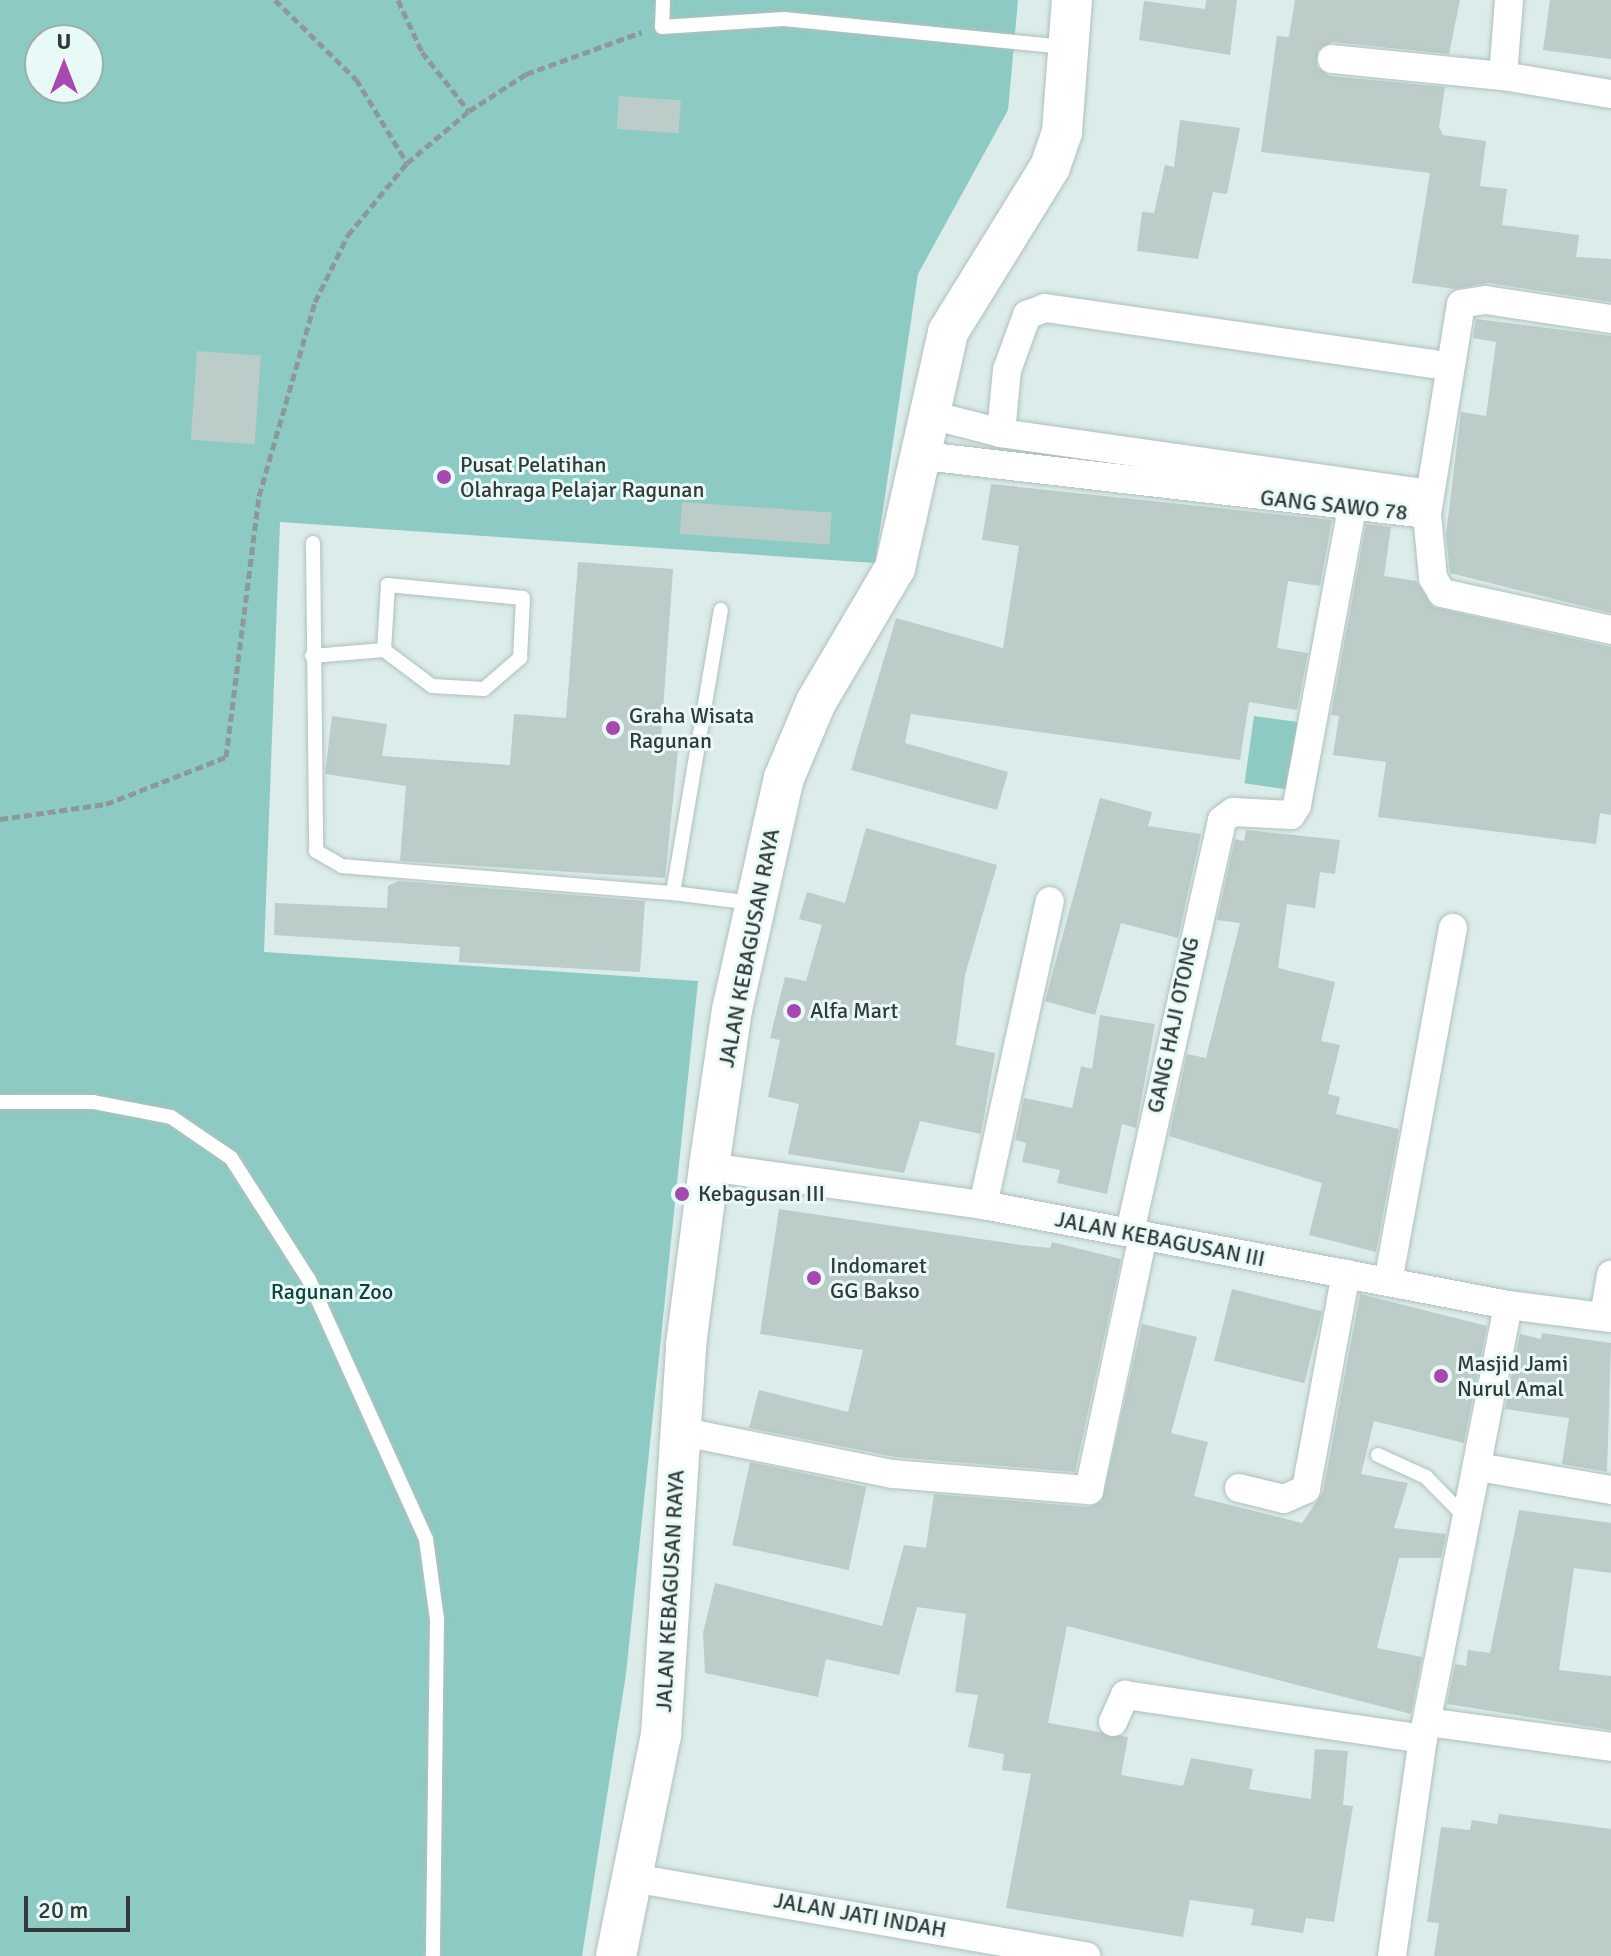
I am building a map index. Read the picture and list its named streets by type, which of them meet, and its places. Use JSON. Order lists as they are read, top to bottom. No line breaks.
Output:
{"streets":{"main road":["JALAN KEBAGUSAN RAYA"],"street":["GANG SAWO 78","GANG HAJI OTONG","JALAN KEBAGUSAN III","JALAN JATI INDAH"]},"crossings":[["GANG SAWO 78","JALAN KEBAGUSAN RAYA"],["GANG SAWO 78","GANG HAJI OTONG"],["JALAN KEBAGUSAN RAYA","GANG HAJI OTONG"],["JALAN KEBAGUSAN RAYA","JALAN KEBAGUSAN III"],["JALAN KEBAGUSAN RAYA","JALAN JATI INDAH"],["GANG HAJI OTONG","JALAN KEBAGUSAN III"]],"parks":["Ragunan Zoo"],"places":["Pusat Pelatihan Olahraga Pelajar Ragunan","Graha Wisata Ragunan","Alfa Mart","Kebagusan III","Indomaret GG Bakso","Masjid Jami Nurul Amal"],"scale_bar":"20 m","north":"top"}
